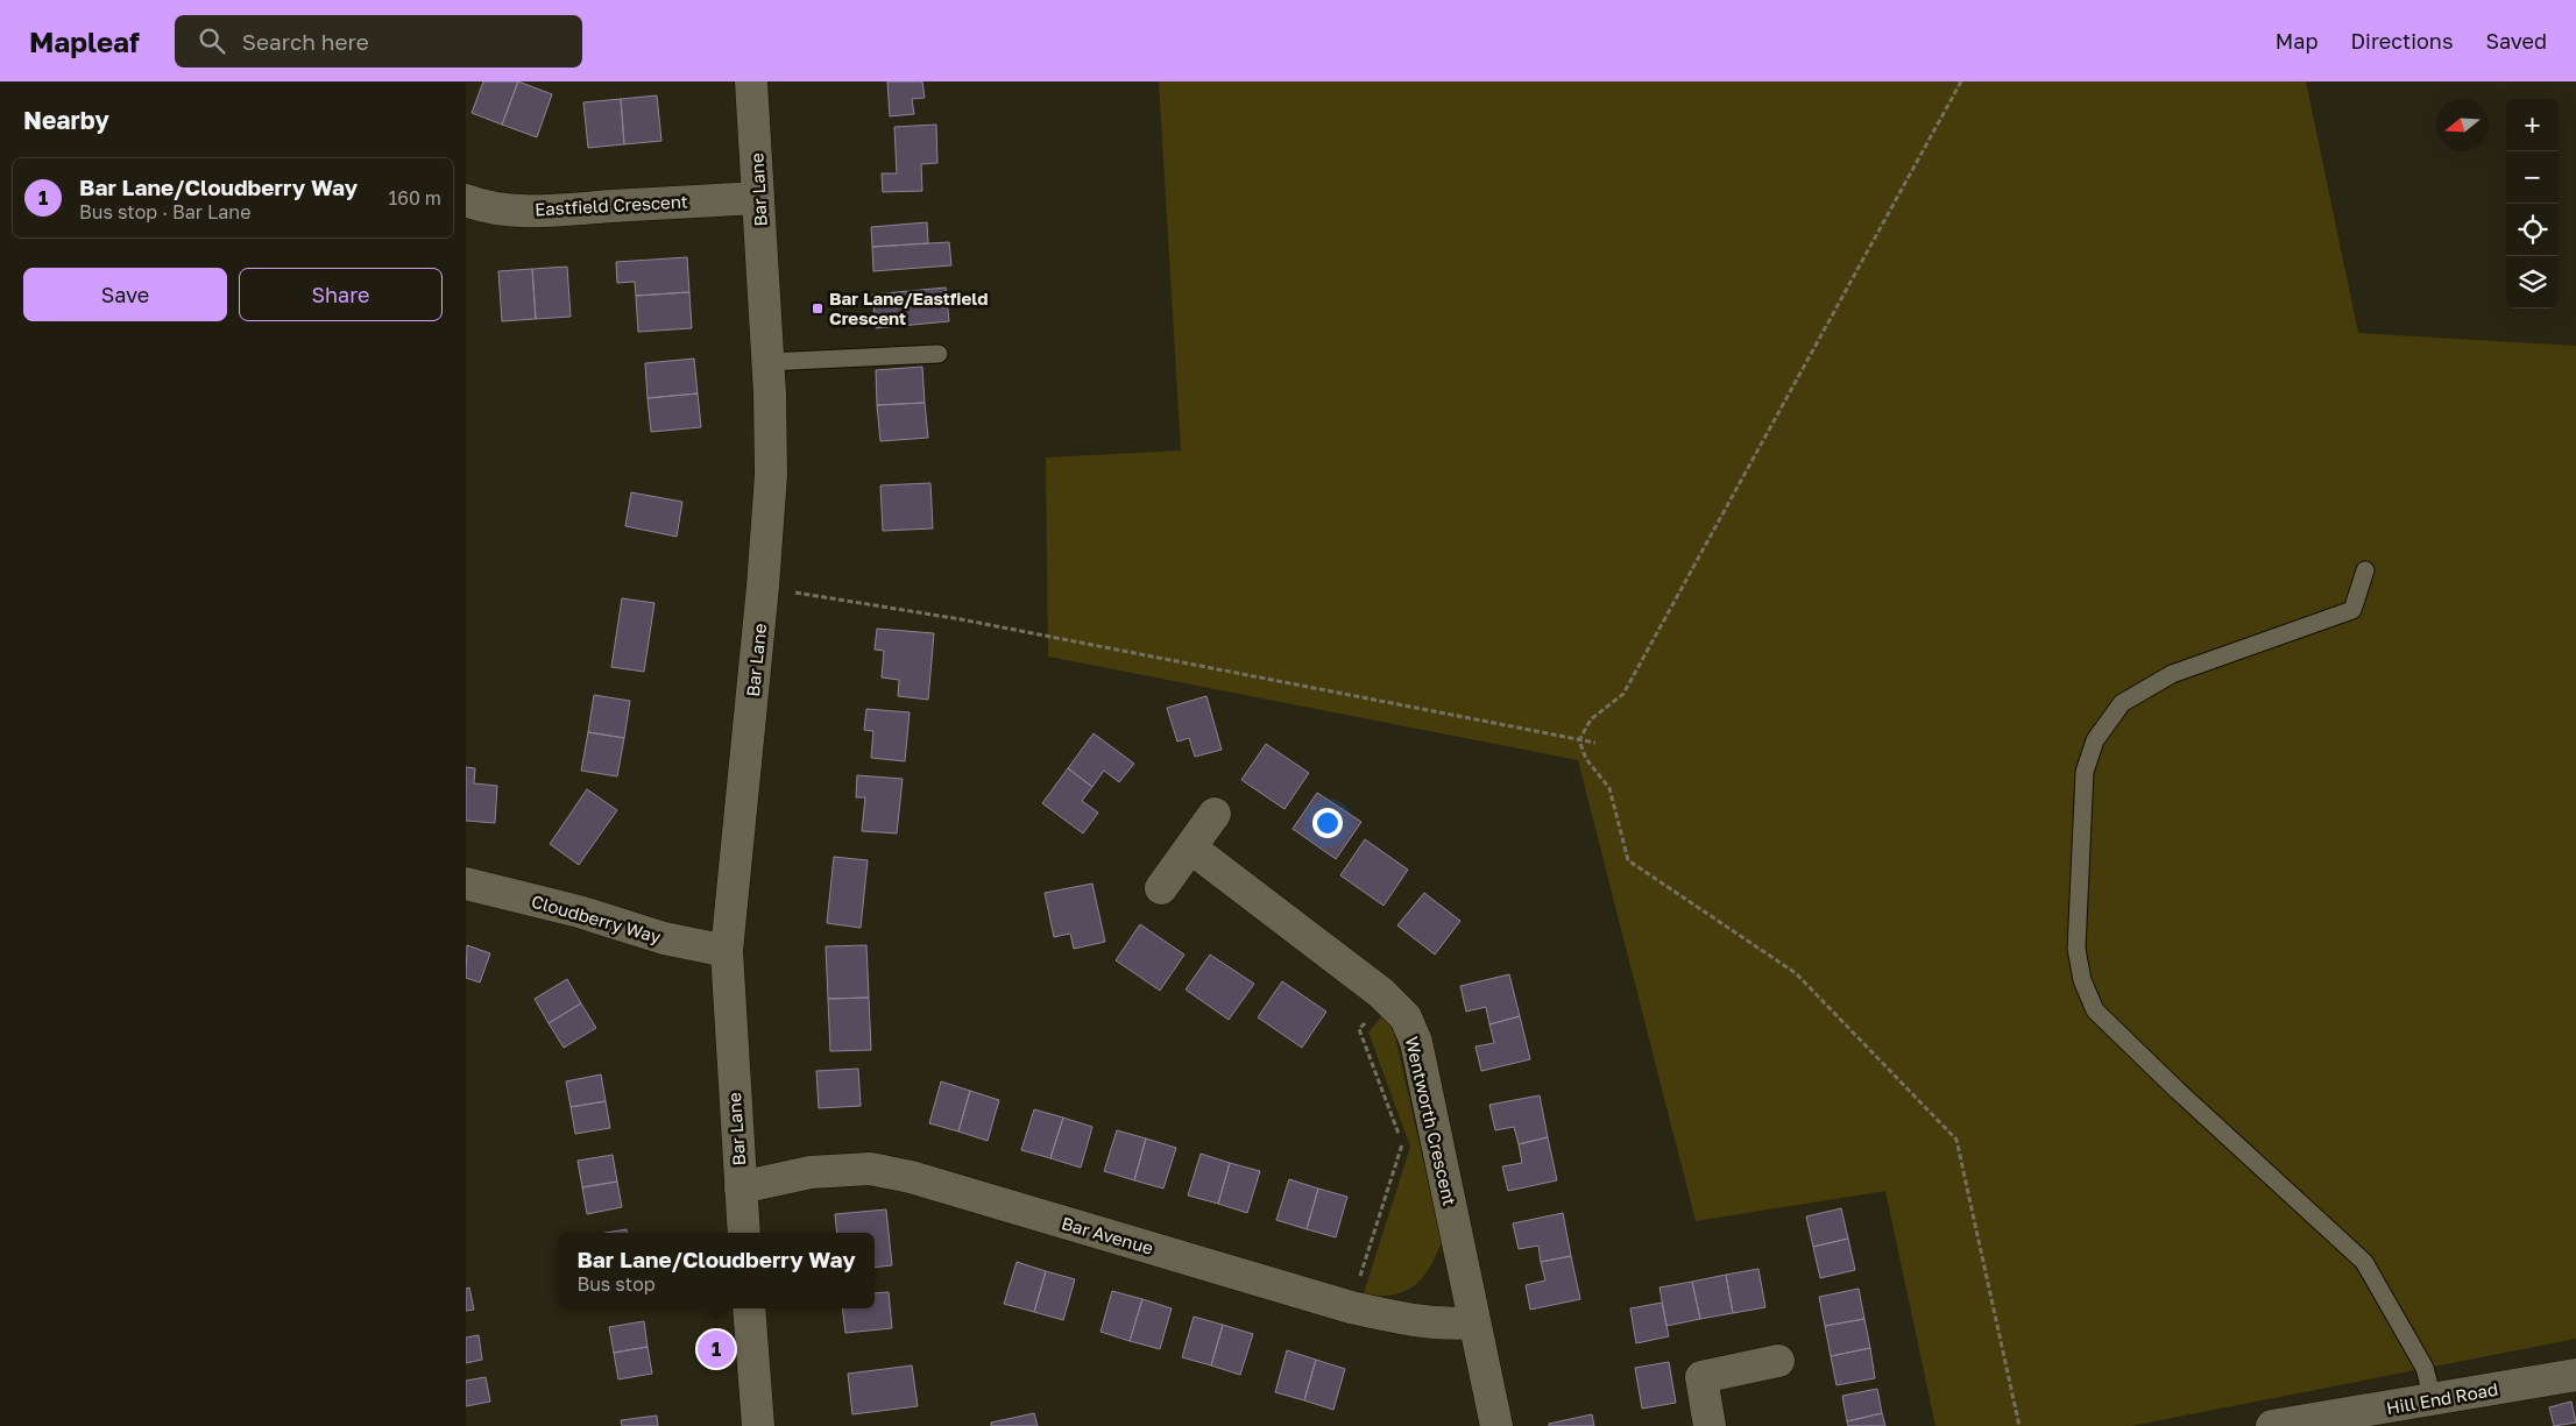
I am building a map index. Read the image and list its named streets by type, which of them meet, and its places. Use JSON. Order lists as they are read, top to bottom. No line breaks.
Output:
{"streets":{"street":["Bar Lane","Eastfield Crescent","Cloudberry Way","Wentworth Crescent","Bar Avenue","Hill End Road"]},"crossings":[["Bar Lane","Eastfield Crescent"],["Bar Lane","Cloudberry Way"],["Bar Lane","Bar Avenue"],["Wentworth Crescent","Bar Avenue"]],"places":{"transit":["Bar Lane/Eastfield Crescent"]},"north":"left","page":{"header":"Mapleaf","search":"Search here","nav":["Map","Directions","Saved"],"heading":"Nearby","map_buttons":["+","−"],"list":[{"mark":"1","name":"Bar Lane/Cloudberry Way","note":"Bus stop · Bar Lane","value":"160 m"}],"buttons":["Save","Share"],"popup":["Bar Lane/Cloudberry Way","Bus stop"],"pins":"1"}}
